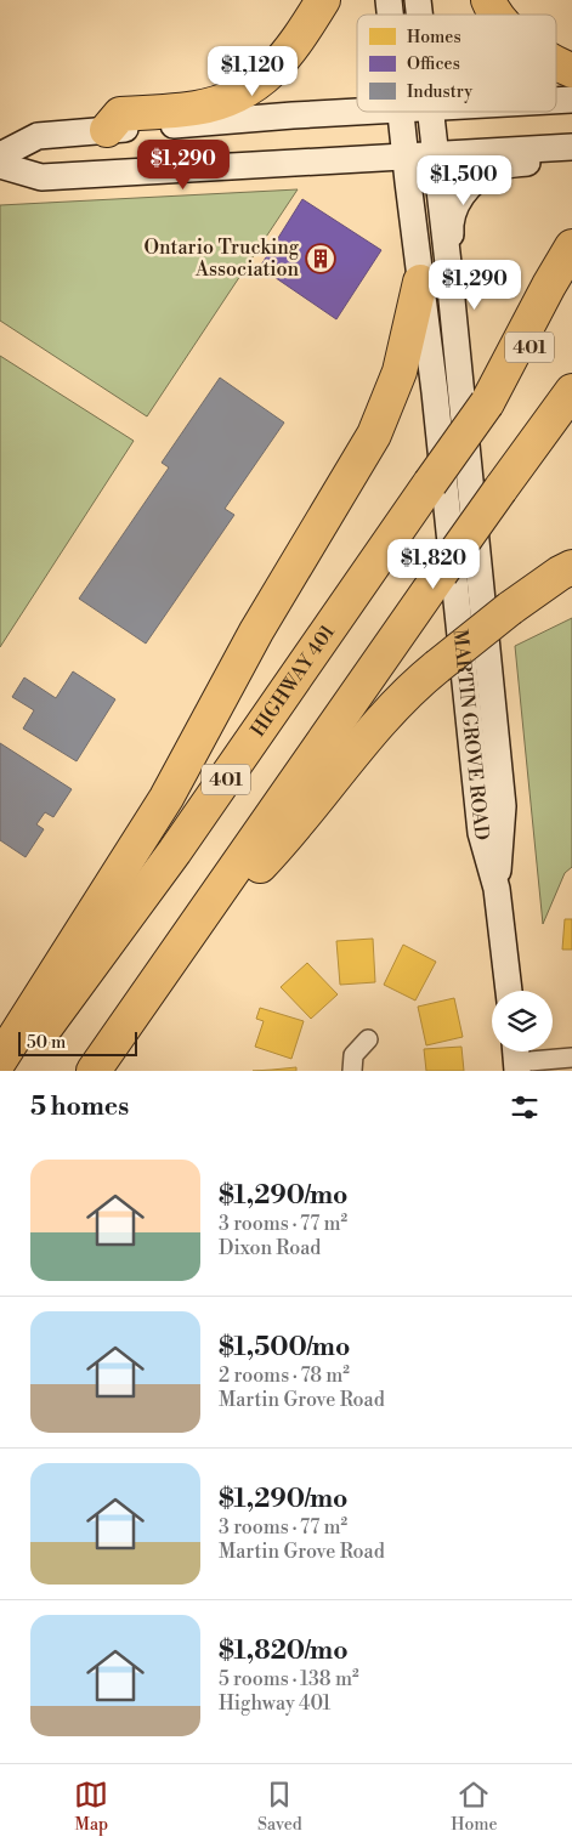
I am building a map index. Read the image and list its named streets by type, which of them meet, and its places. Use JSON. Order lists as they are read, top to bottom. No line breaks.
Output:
{"streets":{"highway":["401","HIGHWAY 401"],"main road":["MARTIN GROVE ROAD"]},"places":{"building":["Ontario Trucking Association"]},"legend":["Homes","Offices","Industry"],"scale_bar":"50 m","page":{"price":["$1,120","$1,290","$1,500","$1,290","$1,820"],"scale":"50 m","heading":"5 homes","list":[{"name":"$1,290/mo","note":"3 rooms · 77 m² · Dixon Road"},{"name":"$1,500/mo","note":"2 rooms · 78 m² · Martin Grove Road"},{"name":"$1,290/mo","note":"3 rooms · 77 m² · Martin Grove Road"},{"name":"$1,820/mo","note":"5 rooms · 138 m² · Highway 401"}],"tabs":["Map","Saved","Home"]}}
